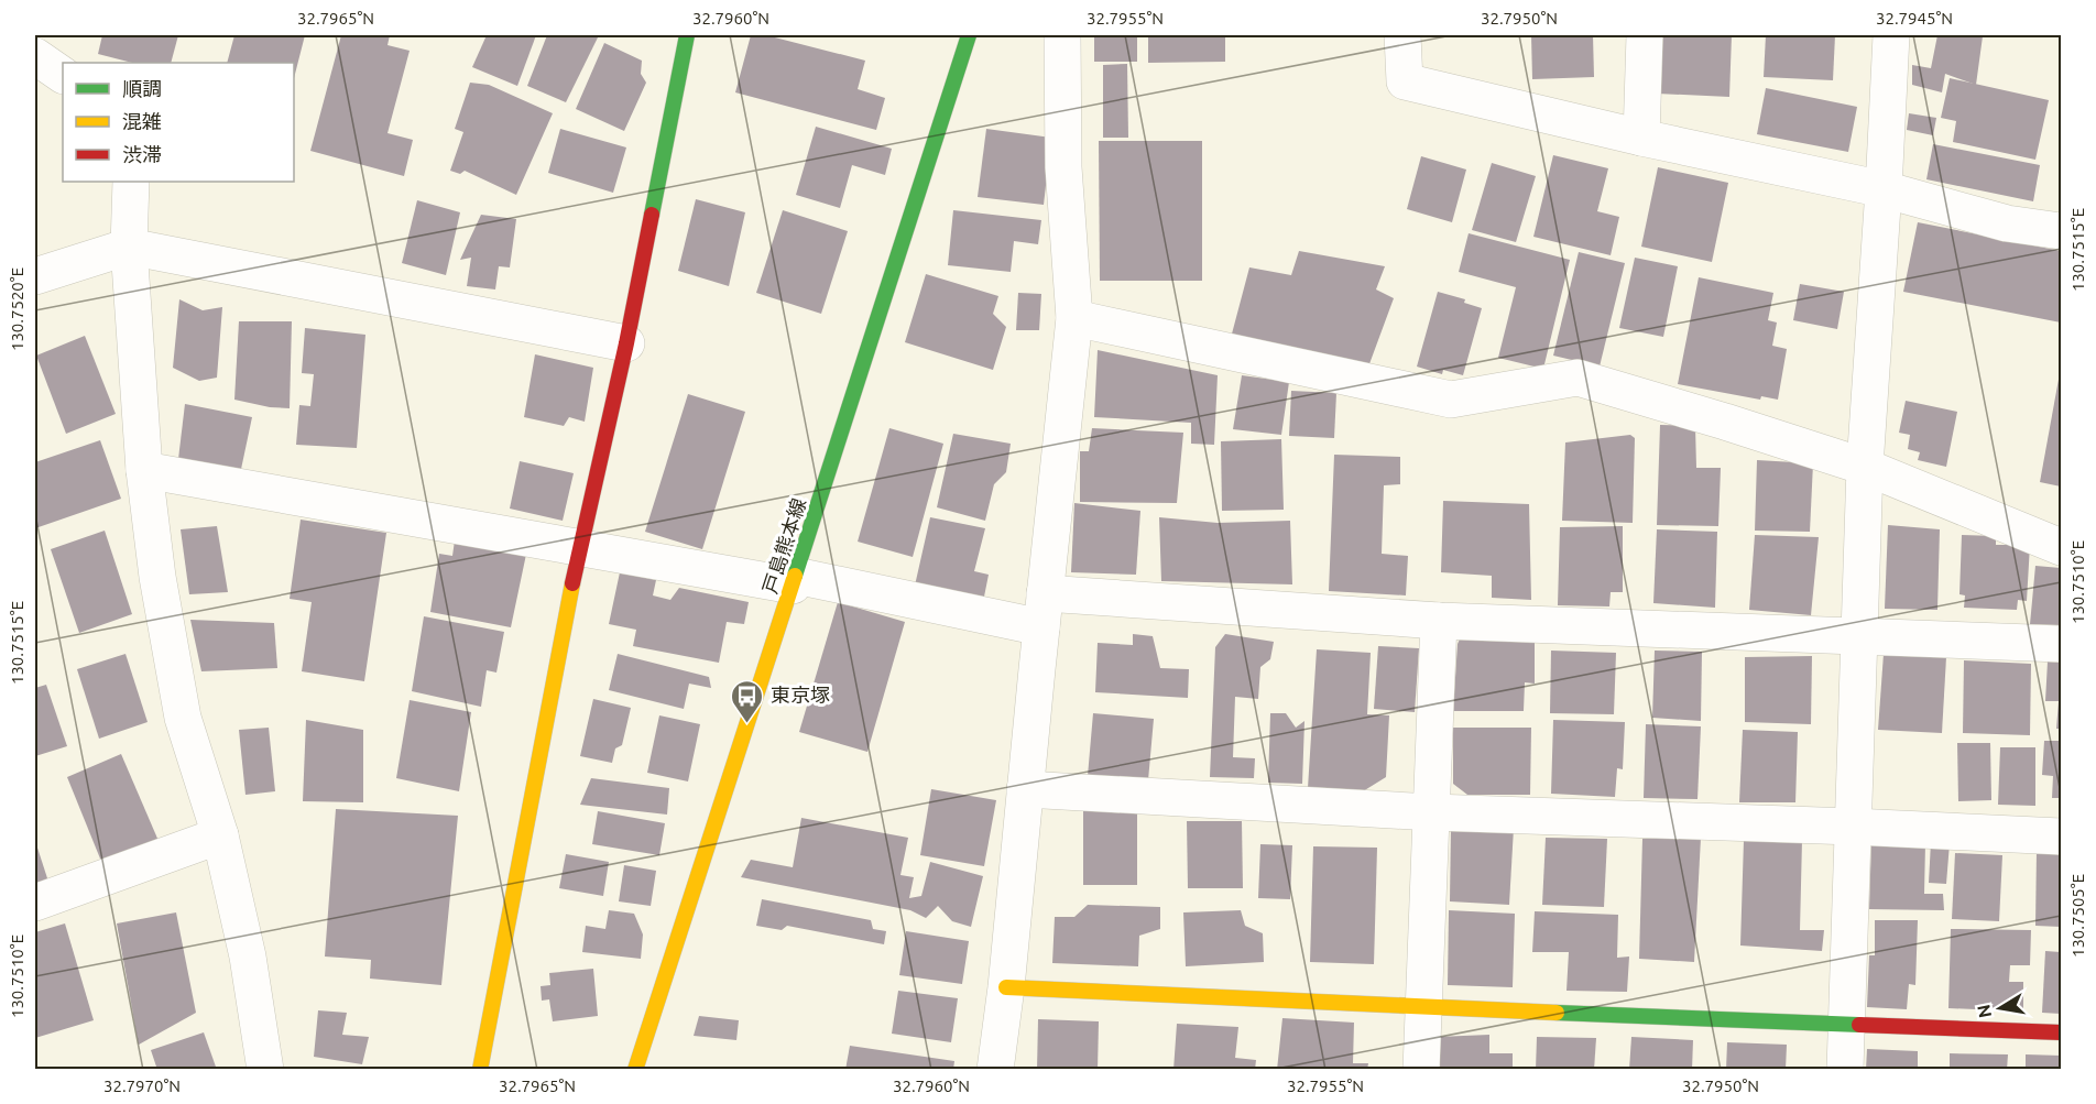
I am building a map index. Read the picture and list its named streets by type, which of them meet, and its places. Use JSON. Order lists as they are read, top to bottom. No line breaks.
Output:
{"streets":{"street":["戸島熊本線"]},"places":{"bus stop":["東京塚"]},"legend":["順調","混雑","渋滞"],"north":"left","coordinates":["32.7965°N","32.7960°N","32.7955°N","32.7950°N","32.7945°N","130.7515°E","130.7520°E","130.7510°E","130.7505°E","32.7970°N"]}
